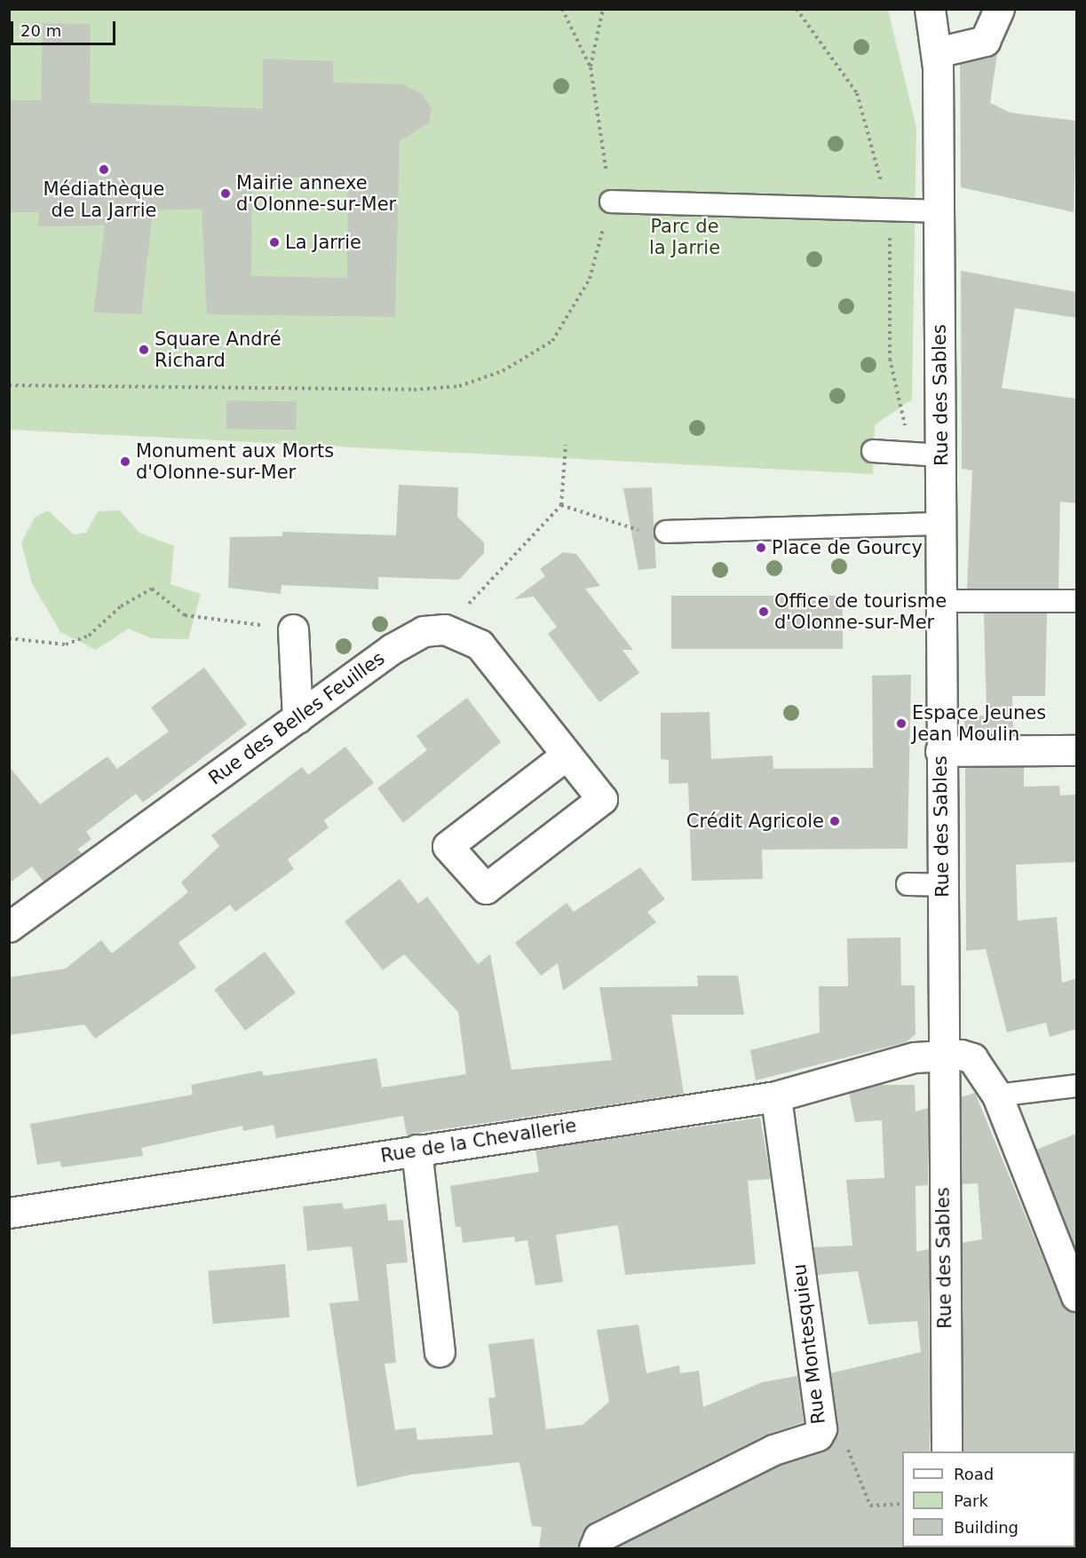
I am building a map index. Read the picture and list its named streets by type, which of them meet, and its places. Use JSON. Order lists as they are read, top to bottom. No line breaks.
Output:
{"streets":{"street":["Rue des Sables","Rue des Belles Feuilles","Rue de la Chevallerie","Rue Montesquieu"]},"crossings":[["Rue des Sables","Rue de la Chevallerie"],["Rue de la Chevallerie","Rue Montesquieu"]],"parks":["Parc de la Jarrie"],"places":["Médiathèque de La Jarrie","Mairie annexe d'Olonne-sur-Mer","La Jarrie","Square André Richard","Monument aux Morts d'Olonne-sur-Mer","Place de Gourcy","Office de tourisme d'Olonne-sur-Mer","Espace Jeunes Jean Moulin","Crédit Agricole"],"legend":["Road","Park","Building"],"scale_bar":"20 m"}
